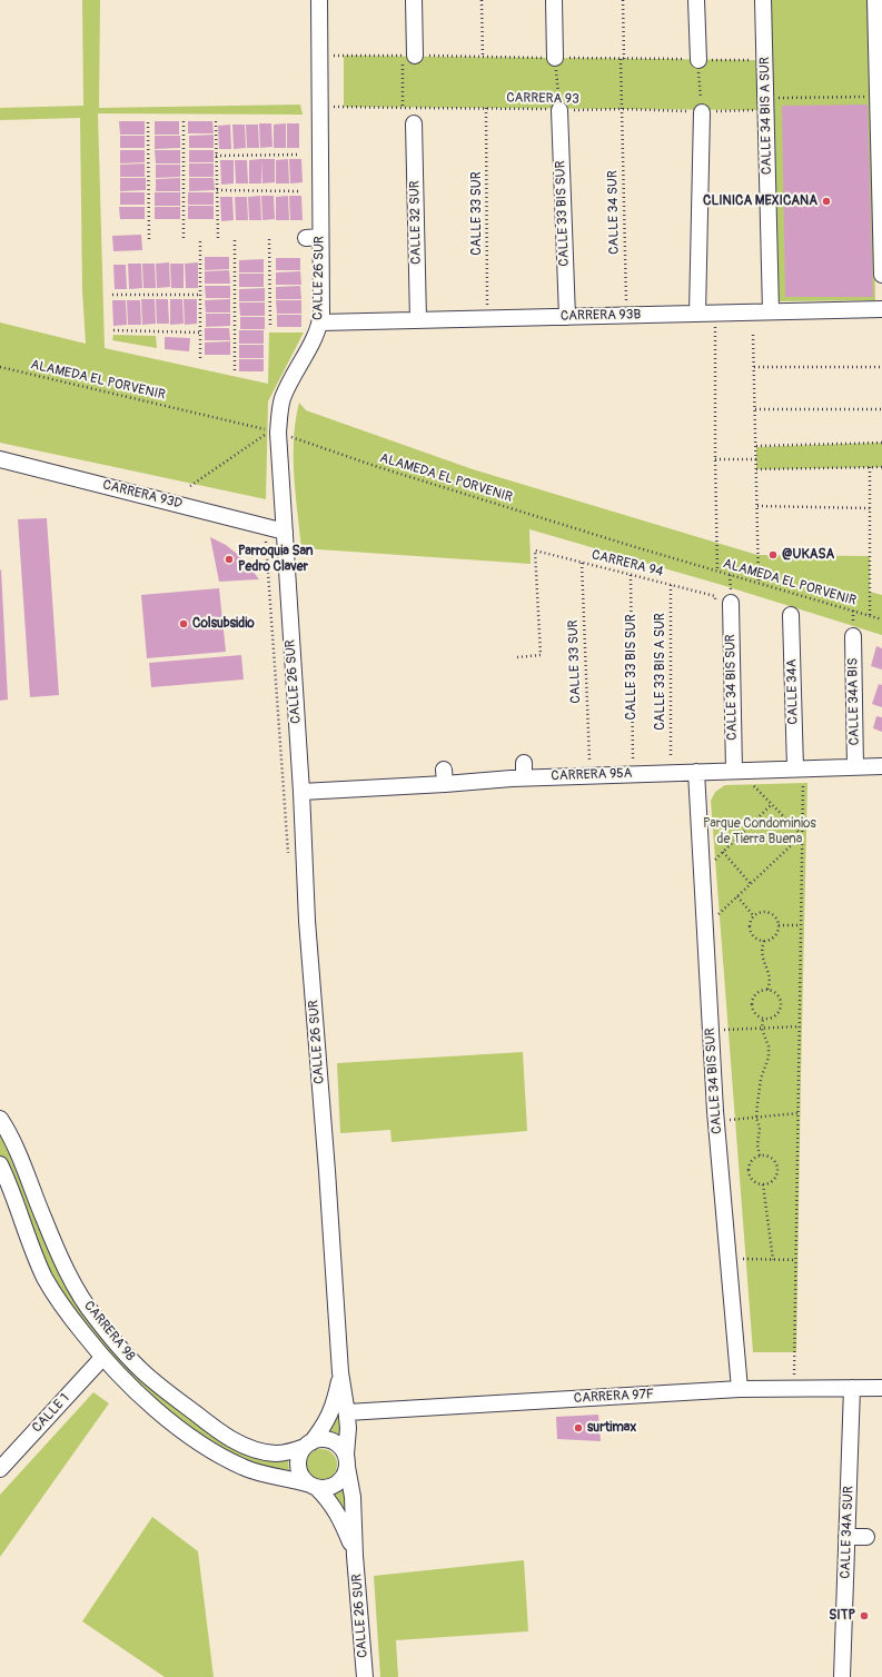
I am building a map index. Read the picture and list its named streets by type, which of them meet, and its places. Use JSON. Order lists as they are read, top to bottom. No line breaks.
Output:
{"streets":{"street":["CALLE 34 BIS A SUR","CALLE 33 BIS SUR","CALLE 32 SUR","CALLE 26 SUR","CARRERA 93B","CARRERA 93D","CALLE 34 BIS SUR","CALLE 34A","CALLE 34A BIS","CARRERA 95A","CARRERA 98","CARRERA 97F","CALLE 1","CALLE 34A SUR"],"path":["CARRERA 93","CALLE 34 SUR","CALLE 33 SUR","ALAMEDA EL PORVENIR","CARRERA 94","CALLE 33 BIS A SUR"]},"crossings":[["CARRERA 93","CALLE 34 BIS A SUR"],["CARRERA 93","CALLE 34 SUR"],["CARRERA 93","CALLE 33 SUR"],["CARRERA 93","CALLE 33 BIS SUR"],["CARRERA 93","CALLE 26 SUR"],["CALLE 34 BIS A SUR","CARRERA 93B"],["CALLE 34 SUR","CARRERA 93B"],["CALLE 33 SUR","CARRERA 93B"],["CALLE 33 SUR","CARRERA 94"],["CALLE 33 BIS SUR","CARRERA 93B"],["CALLE 33 BIS SUR","CARRERA 94"],["CALLE 32 SUR","CARRERA 93B"],["CALLE 26 SUR","CARRERA 93B"],["CALLE 26 SUR","ALAMEDA EL PORVENIR"],["CALLE 26 SUR","CARRERA 93D"],["CALLE 26 SUR","CARRERA 95A"],["CALLE 26 SUR","CARRERA 98"],["CALLE 26 SUR","CARRERA 97F"],["CARRERA 94","CALLE 33 BIS A SUR"],["CALLE 34 BIS SUR","CARRERA 95A"],["CALLE 34 BIS SUR","CARRERA 97F"],["CALLE 34A","CARRERA 95A"],["CALLE 34A BIS","CARRERA 95A"],["CARRERA 98","CALLE 1"],["CARRERA 97F","CALLE 34A SUR"]],"parks":["Parque Condominios de Tierra Buena"],"places":["CLINICA MEXICANA","@UKASA","Parroquia San Pedro Claver","Colsubsidio","surtimax","SITP"]}
